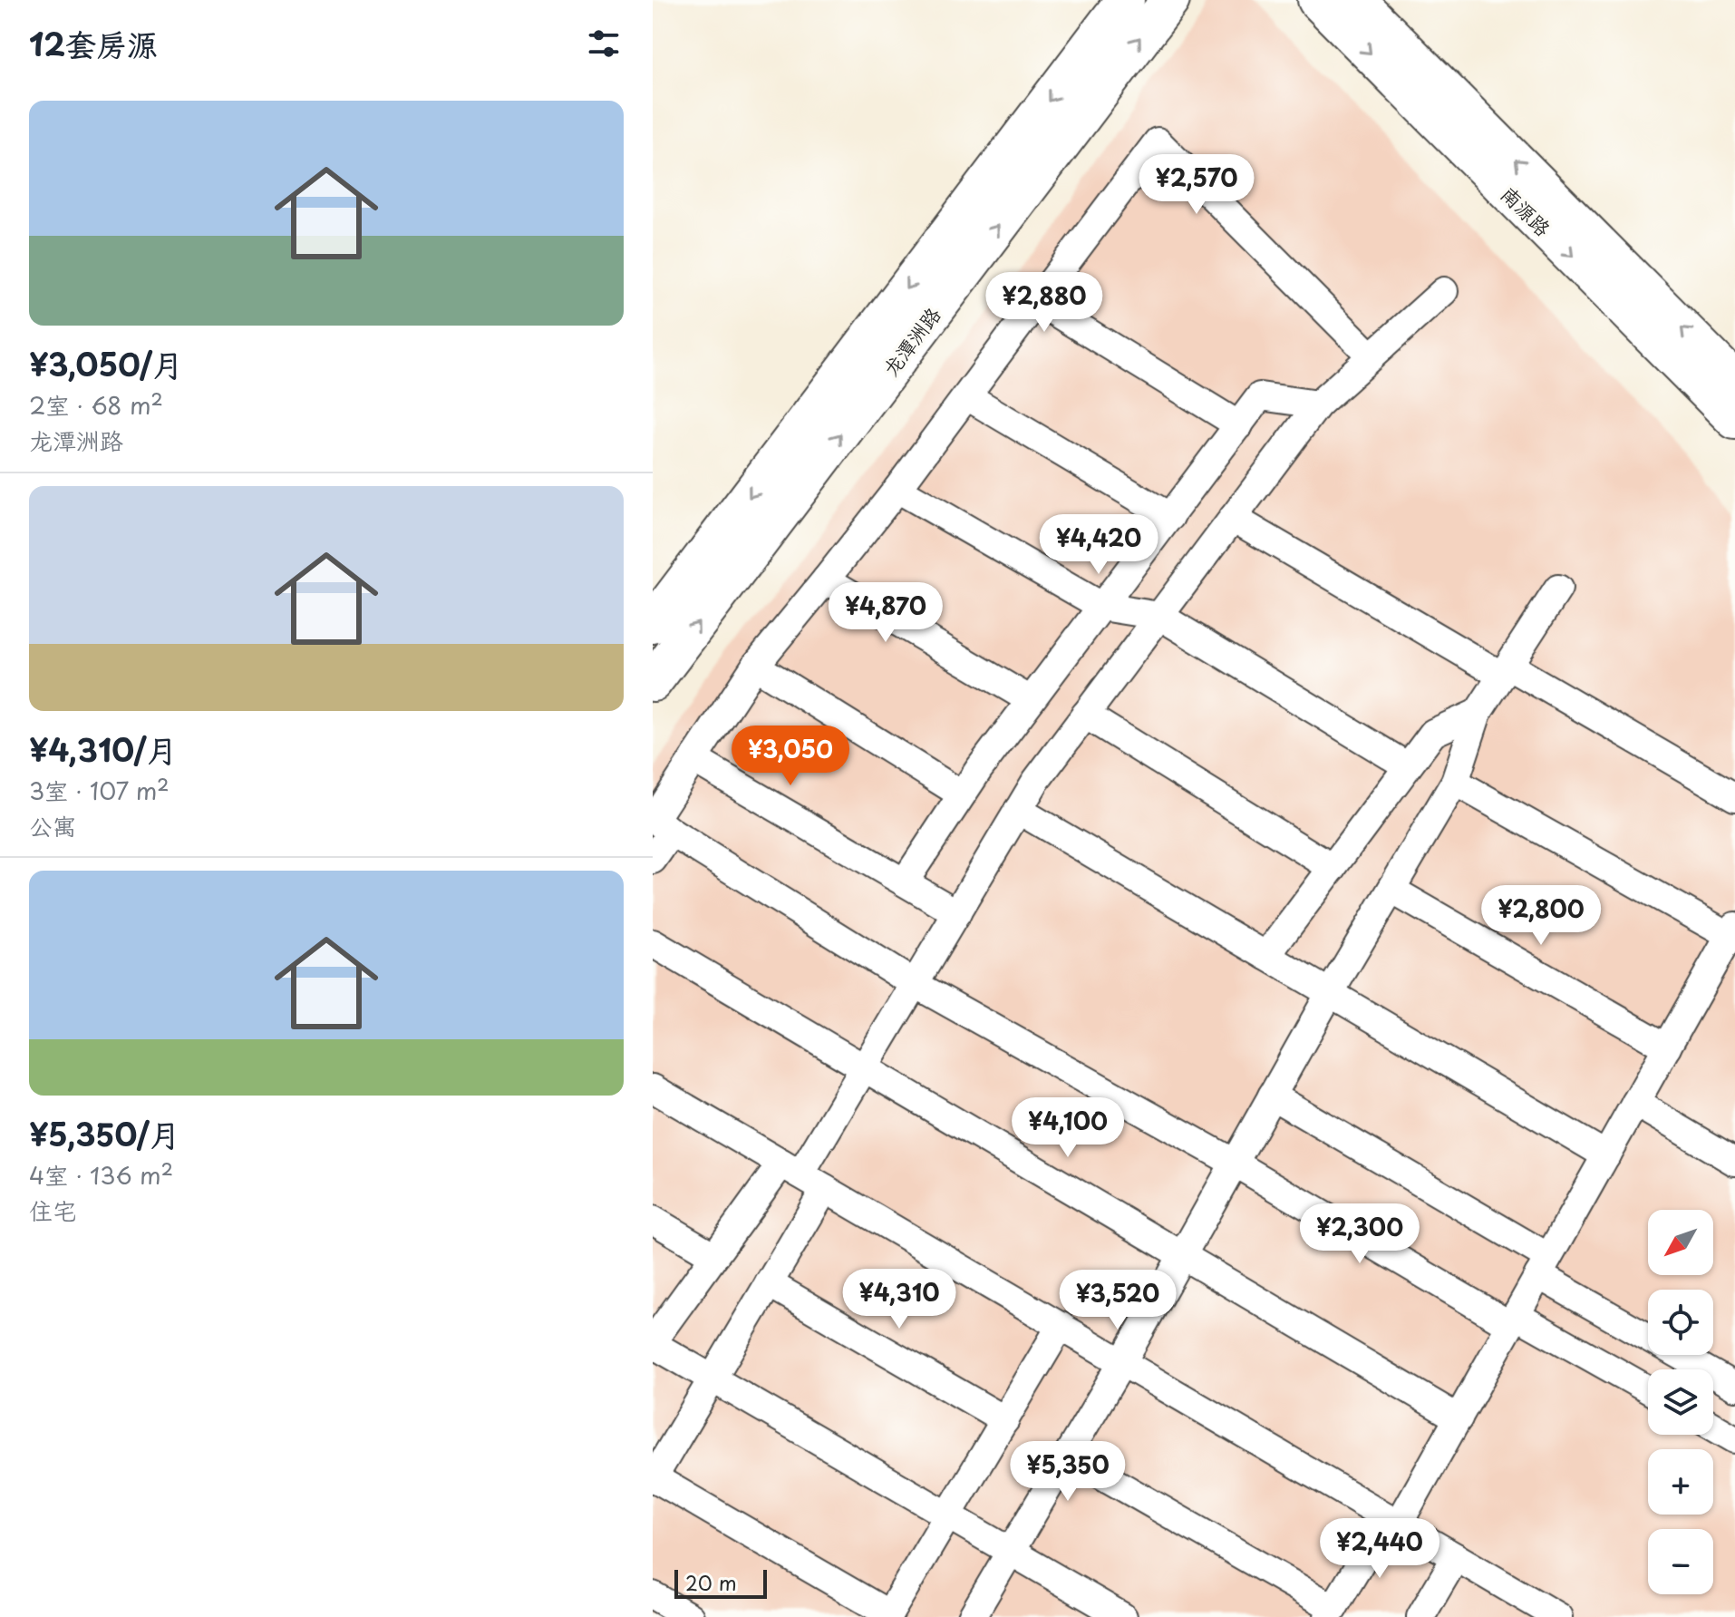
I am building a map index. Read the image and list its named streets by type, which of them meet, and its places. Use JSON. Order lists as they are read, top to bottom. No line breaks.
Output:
{"streets":{"main road":["南源路","龙潭洲路"]},"scale_bar":"20 m","north":"bottom left","page":{"heading":"12套房源","list":[{"name":"¥3,050/月","note":"2室 · 68 m² · 龙潭洲路"},{"name":"¥4,310/月","note":"3室 · 107 m² · 公寓"},{"name":"¥5,350/月","note":"4室 · 136 m² · 住宅"}],"price":["¥2,570","¥2,880","¥4,420","¥4,870","¥3,050","¥2,800","¥4,100","¥2,300","¥4,310","¥3,520","¥5,350","¥2,440"],"map_buttons":["+","−"],"scale":"20 m"}}
